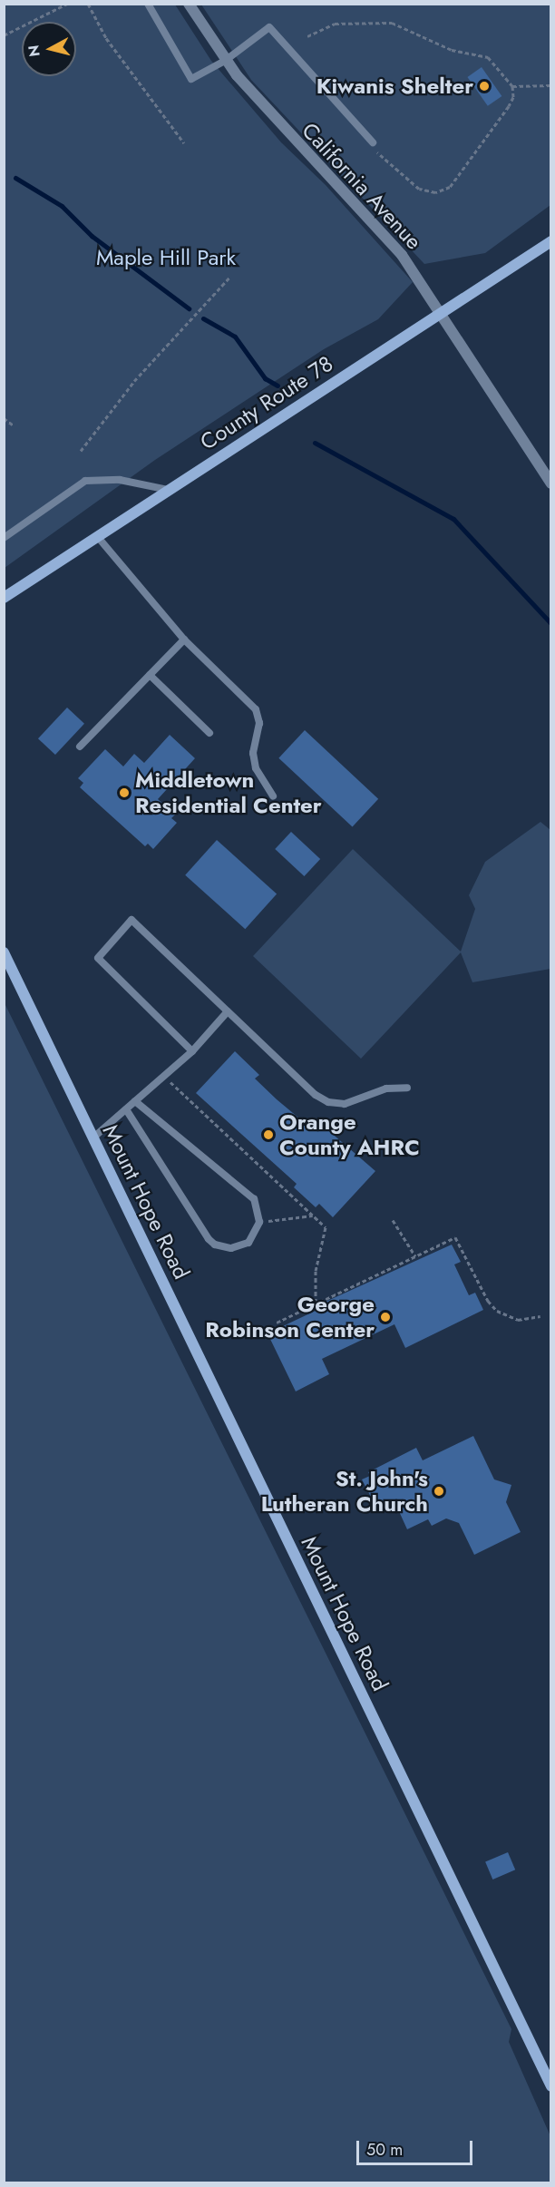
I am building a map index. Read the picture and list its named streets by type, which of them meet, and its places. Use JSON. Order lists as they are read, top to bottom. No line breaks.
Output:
{"streets":{"street":["California Avenue","County Route 78","Mount Hope Road"]},"crossings":[["California Avenue","County Route 78"]],"parks":["Maple Hill Park"],"places":["Kiwanis Shelter","Middletown Residential Center","Orange County AHRC","George Robinson Center","St. John's Lutheran Church"],"scale_bar":"50 m","north":"left"}
